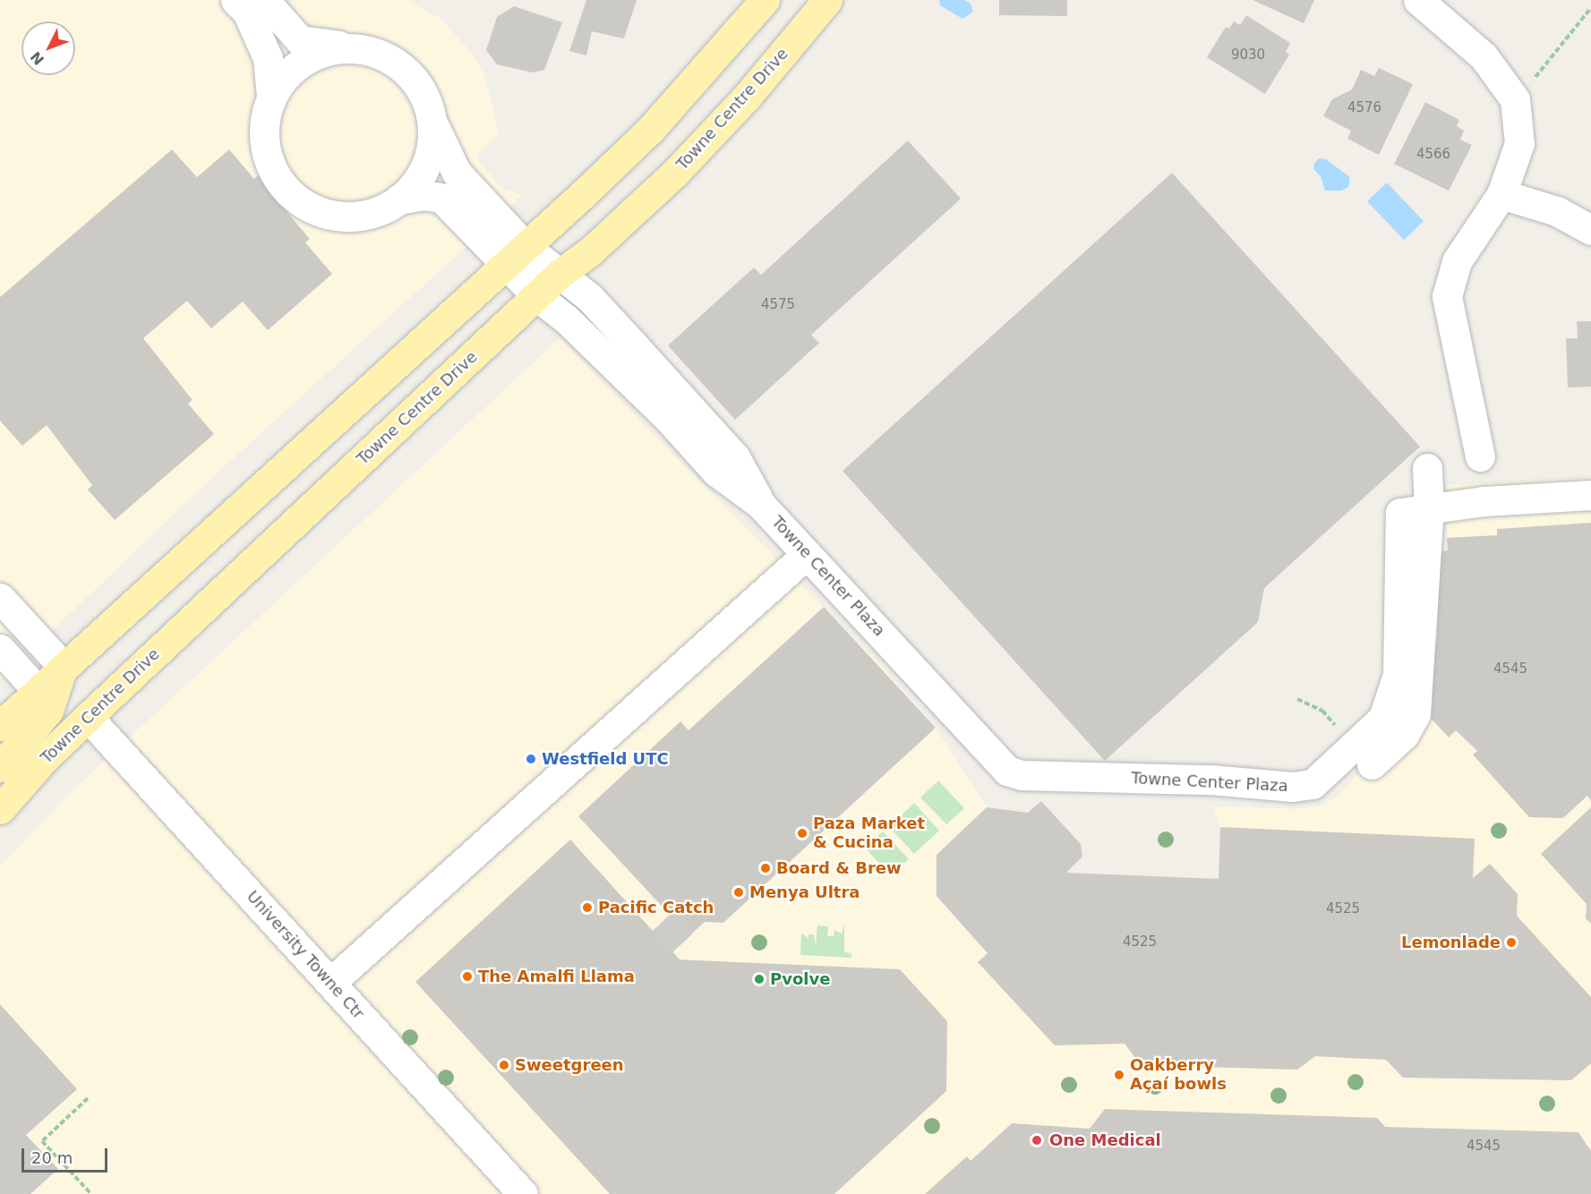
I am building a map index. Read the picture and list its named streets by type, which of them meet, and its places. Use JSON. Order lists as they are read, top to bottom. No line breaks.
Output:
{"streets":{"main road":["Towne Centre Drive"],"street":["Towne Center Plaza","University Towne Ctr"]},"crossings":[["Towne Centre Drive","Towne Center Plaza"],["Towne Centre Drive","University Towne Ctr"]],"places":["Westfield UTC","Paza Market & Cucina","Board & Brew","Menya Ultra","Pacific Catch","Lemonlade","The Amalfi Llama","Pvolve","Sweetgreen","Oakberry Açaí bowls","One Medical"],"house_numbers":["9030","4576","4566","4575","4545","4525","4525","4545"],"scale_bar":"20 m","north":"bottom left"}
